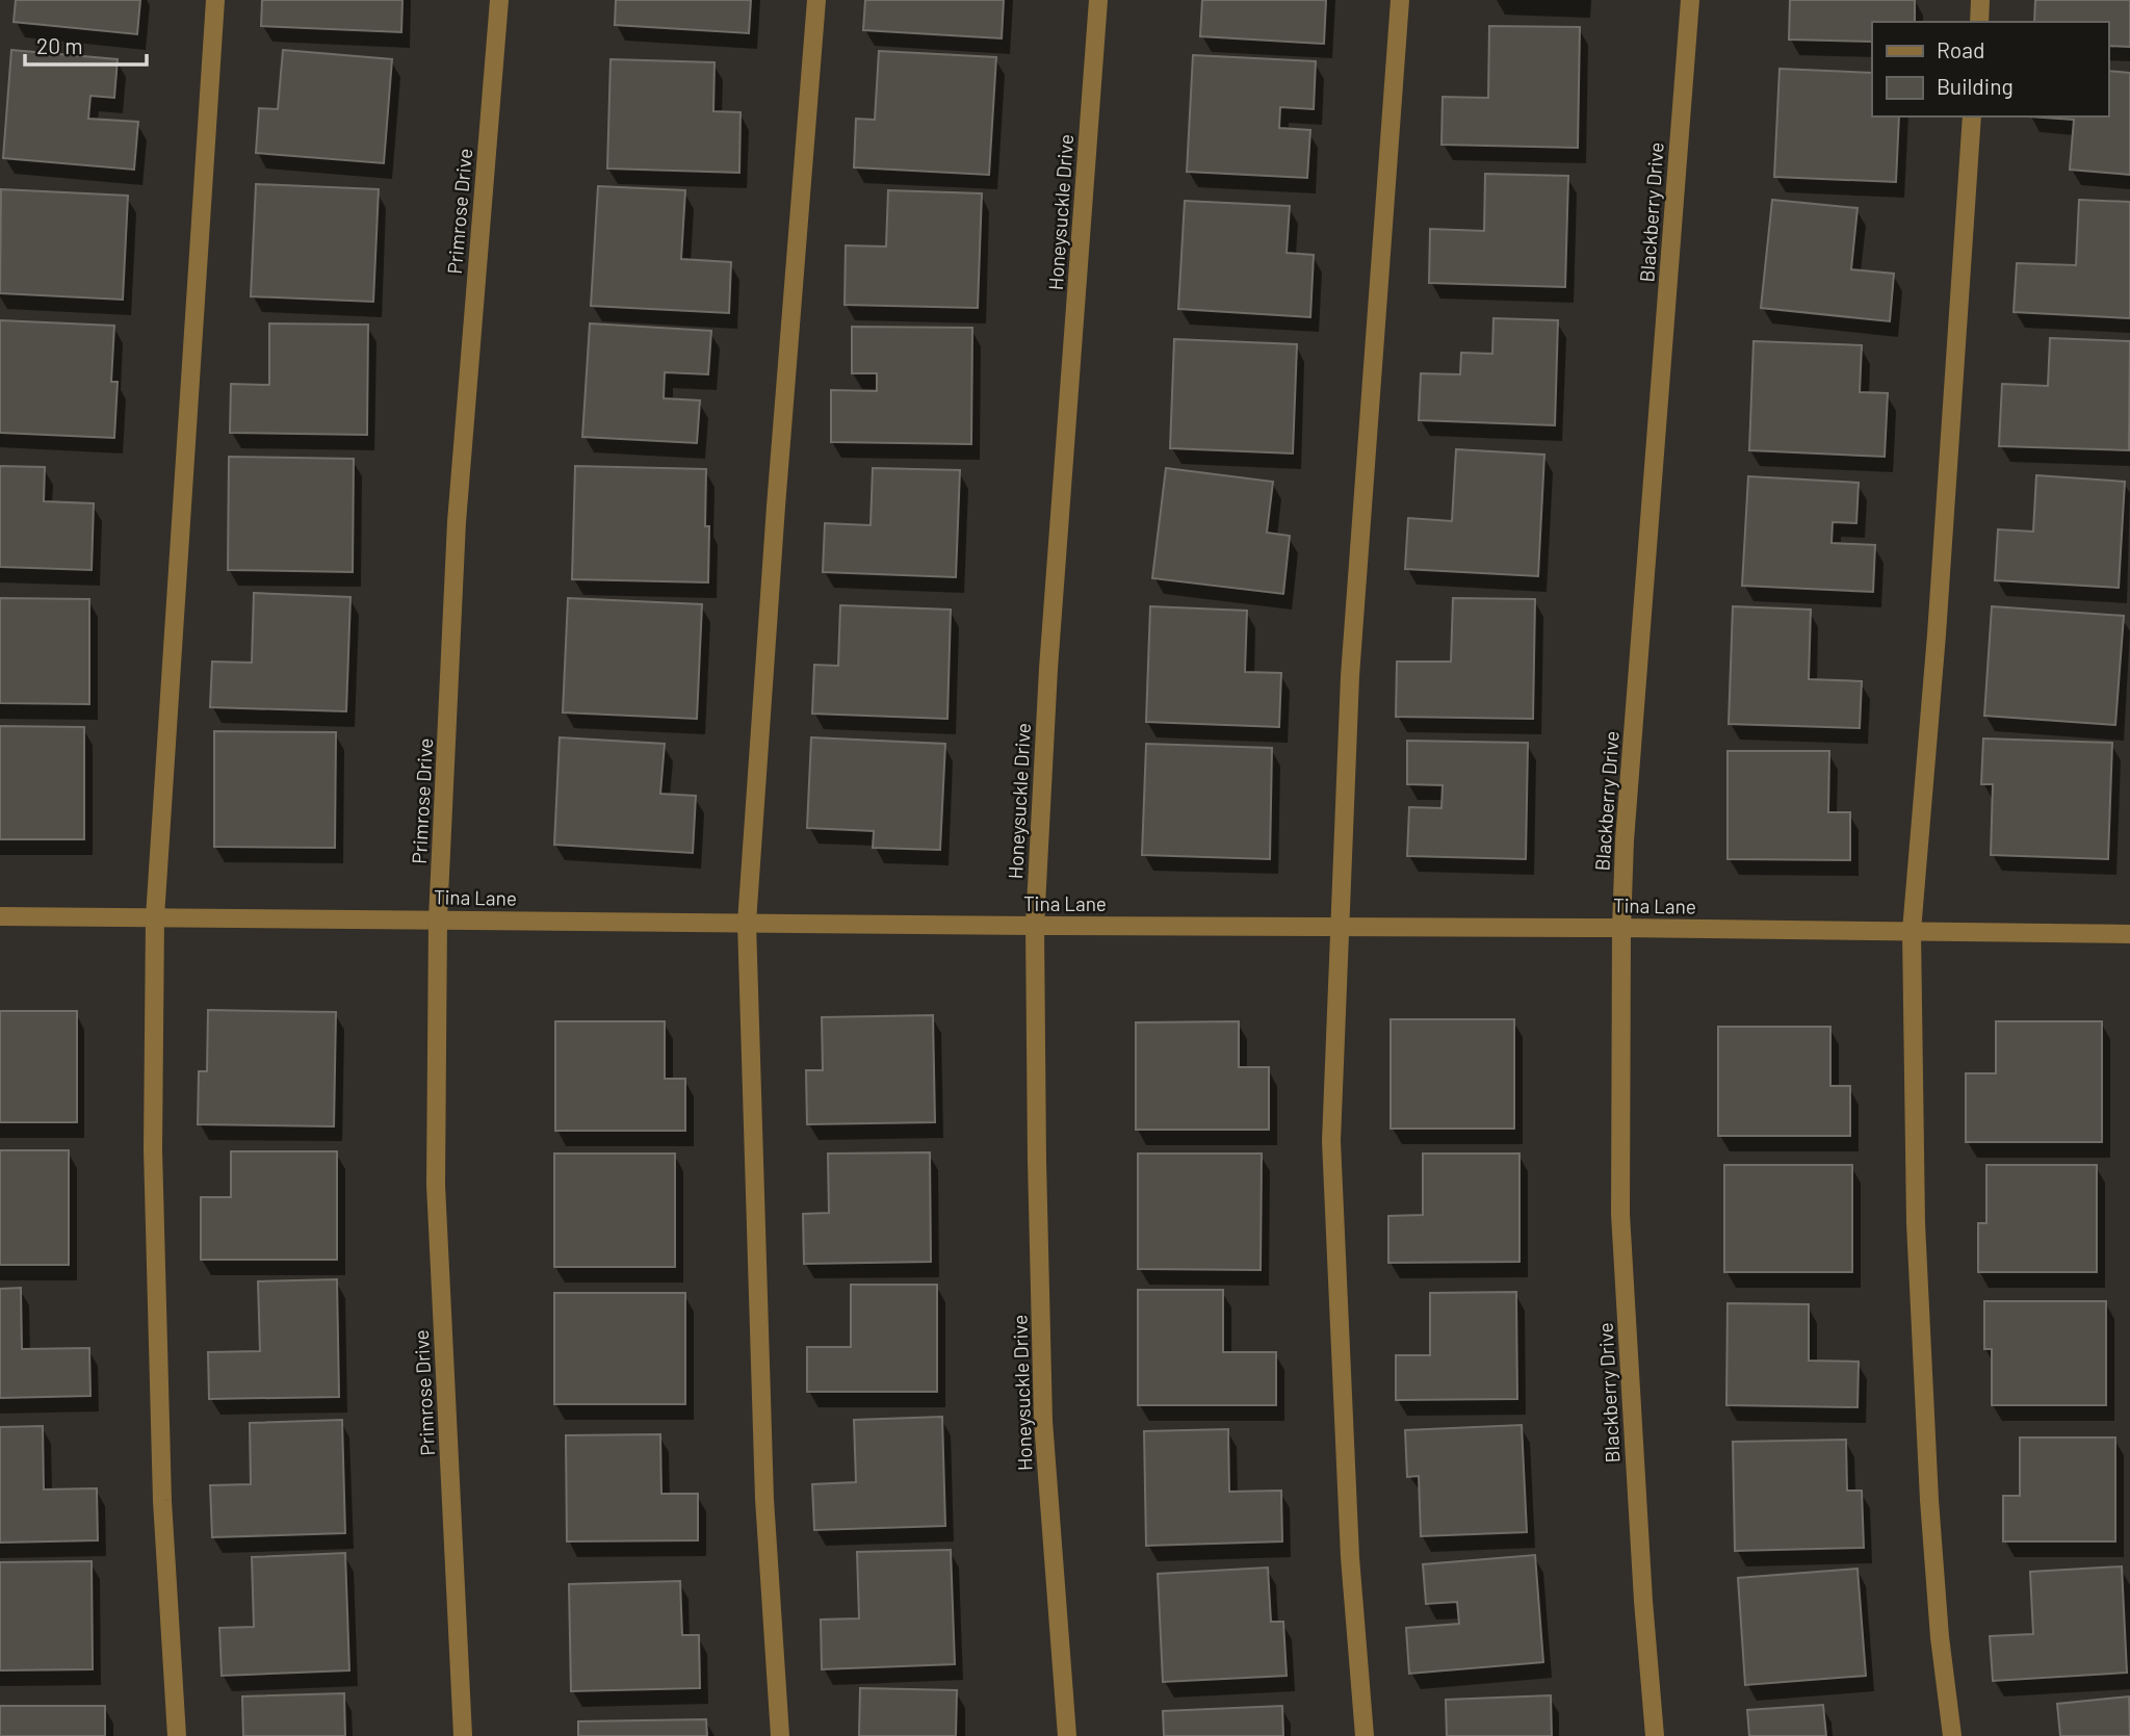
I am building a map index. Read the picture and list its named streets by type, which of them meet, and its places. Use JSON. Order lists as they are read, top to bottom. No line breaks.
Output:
{"streets":{"street":["Primrose Drive","Honeysuckle Drive","Blackberry Drive","Tina Lane"]},"crossings":[["Primrose Drive","Tina Lane"],["Honeysuckle Drive","Tina Lane"],["Blackberry Drive","Tina Lane"]],"legend":["Road","Building"],"scale_bar":"20 m"}
